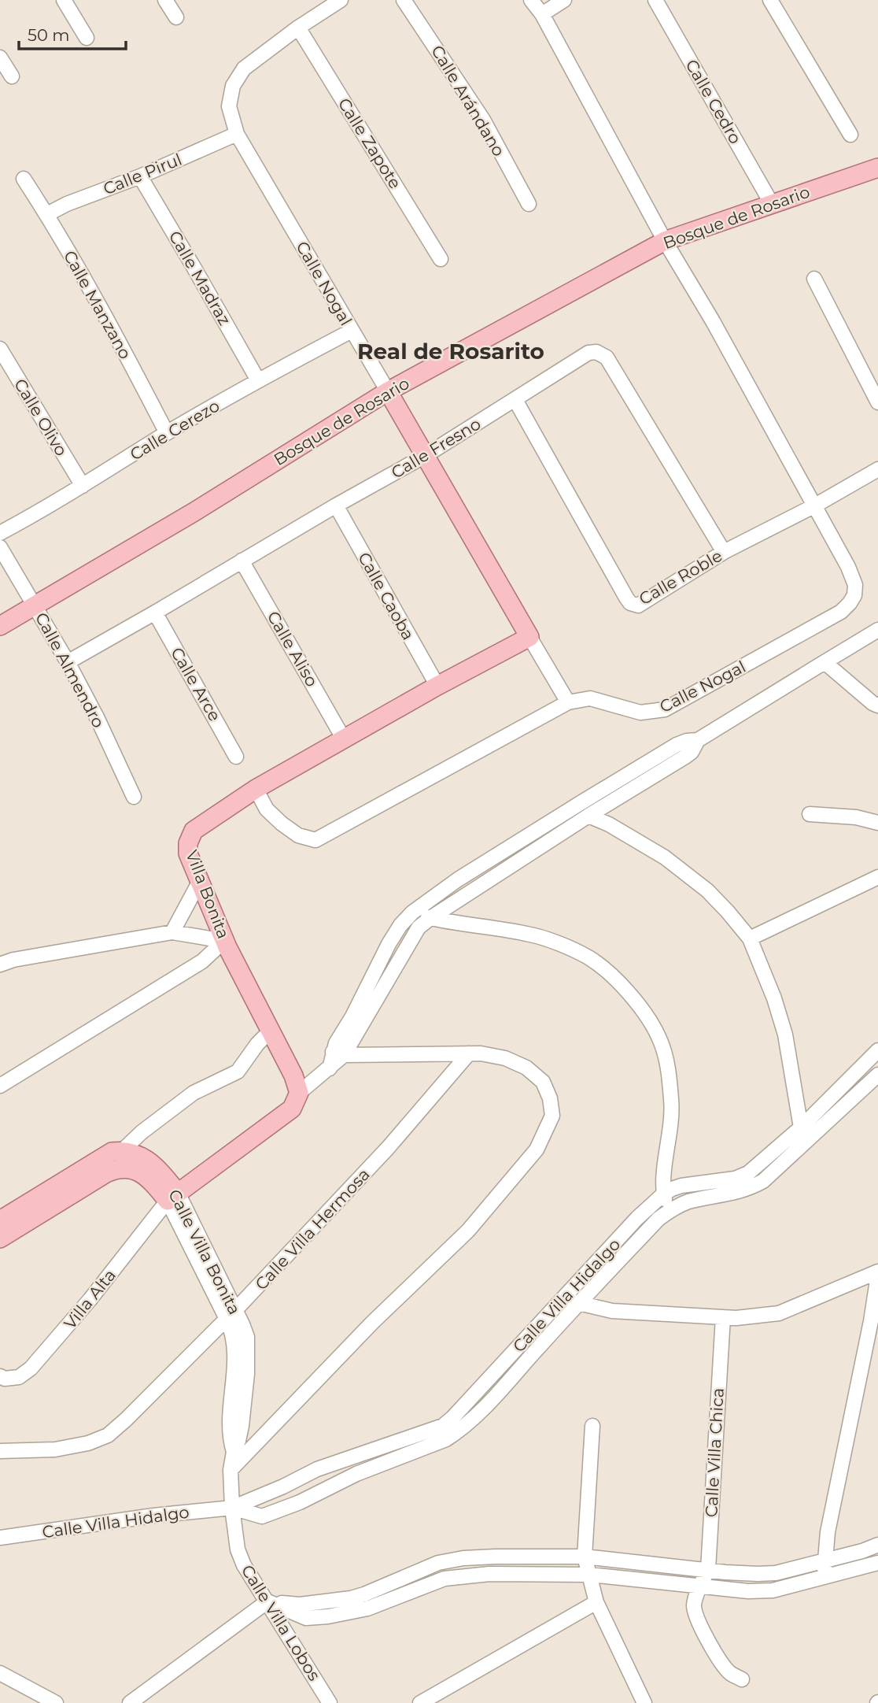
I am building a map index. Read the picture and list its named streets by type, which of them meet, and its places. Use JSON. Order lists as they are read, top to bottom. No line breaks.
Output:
{"streets":{"main road":["Bosque de Rosario","Calle Nogal","Villa Bonita","Calle Villa Bonita"],"street":["Calle Arándano","Calle Cedro","Calle Zapote","Calle Pirul","Calle Madraz","Calle Manzano","Calle Olivo","Calle Cerezo","Calle Fresno","Calle Roble","Calle Caoba","Calle Aliso","Calle Almendro","Calle Arce","Calle Villa Hermosa","Calle Villa Hidalgo","Villa Alta","Calle Villa Chica","Calle Villa Lobos"]},"crossings":[["Calle Cedro","Bosque de Rosario"],["Calle Zapote","Calle Nogal"],["Calle Pirul","Calle Madraz"],["Calle Pirul","Calle Nogal"],["Calle Pirul","Calle Manzano"],["Bosque de Rosario","Calle Nogal"],["Bosque de Rosario","Calle Almendro"],["Calle Madraz","Calle Cerezo"],["Calle Nogal","Calle Cerezo"],["Calle Nogal","Calle Fresno"],["Calle Nogal","Calle Roble"],["Calle Nogal","Villa Bonita"],["Calle Manzano","Calle Cerezo"],["Calle Olivo","Calle Cerezo"],["Calle Fresno","Calle Roble"],["Calle Fresno","Calle Caoba"],["Calle Fresno","Calle Aliso"],["Calle Fresno","Calle Almendro"],["Calle Fresno","Calle Arce"],["Calle Caoba","Villa Bonita"],["Calle Aliso","Villa Bonita"],["Calle Villa Hermosa","Calle Villa Bonita"],["Calle Villa Bonita","Calle Villa Hidalgo"],["Calle Villa Bonita","Villa Alta"],["Calle Villa Bonita","Calle Villa Lobos"],["Calle Villa Hidalgo","Calle Villa Lobos"]],"districts":["Real de Rosarito"],"scale_bar":"50 m"}
